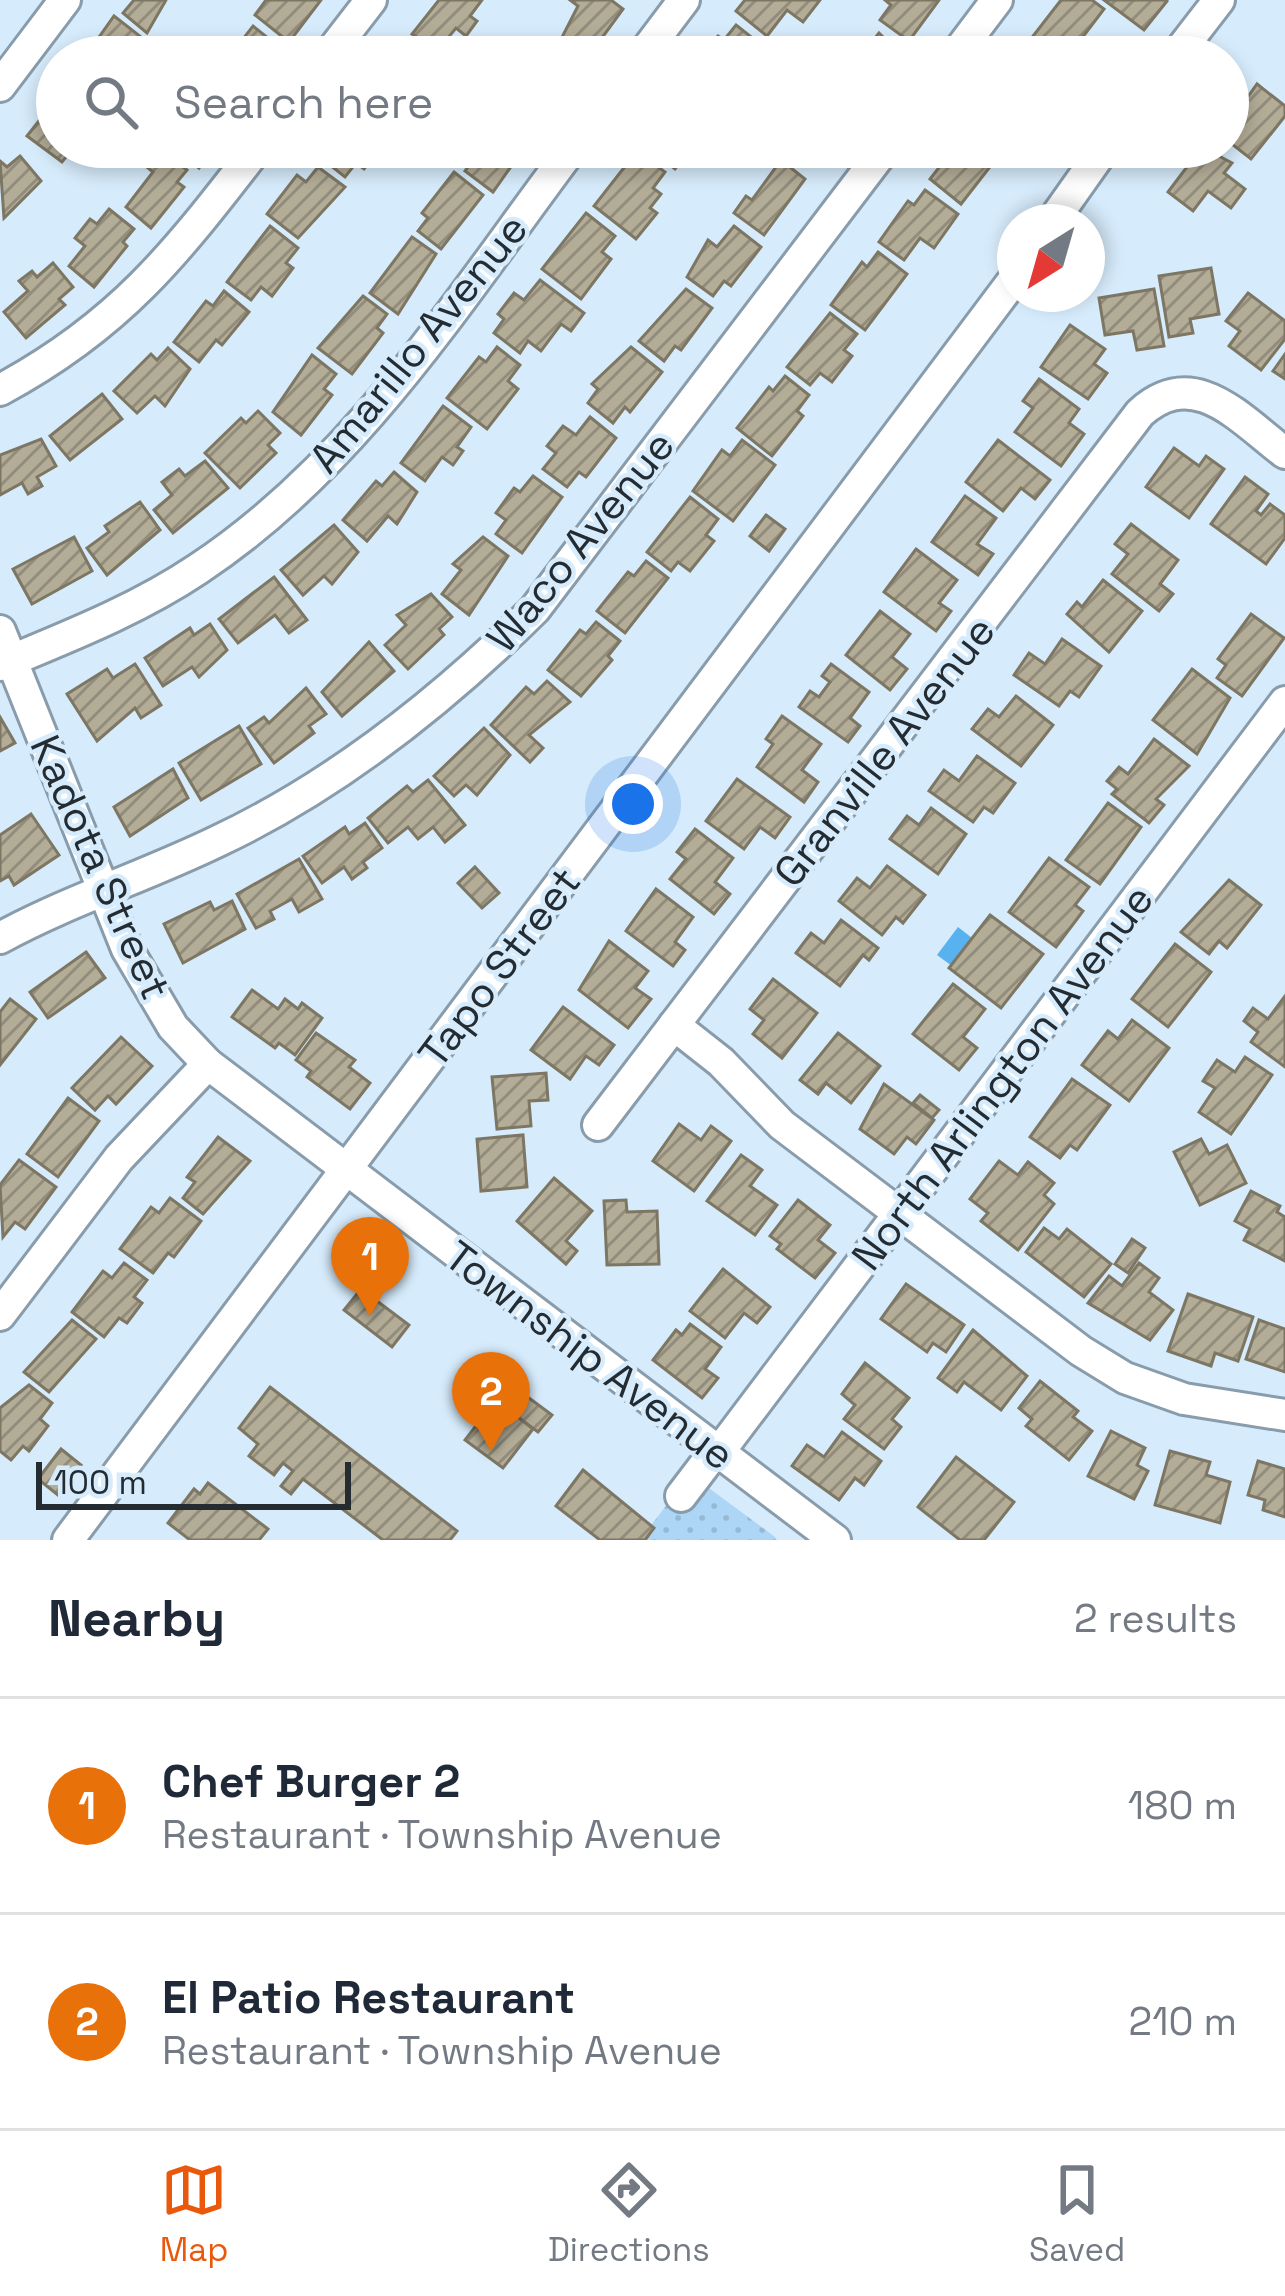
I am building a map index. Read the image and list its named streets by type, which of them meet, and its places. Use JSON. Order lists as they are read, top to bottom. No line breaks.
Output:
{"streets":{"street":["Amarillo Avenue","Waco Avenue","Granville Avenue","Kadota Street","Tapo Street","North Arlington Avenue","Township Avenue"]},"crossings":[["Amarillo Avenue","Kadota Street"],["Waco Avenue","Kadota Street"],["Kadota Street","Tapo Street"],["Kadota Street","Township Avenue"],["Tapo Street","Township Avenue"],["North Arlington Avenue","Township Avenue"]],"scale_bar":"100 m","north":"bottom left","page":{"search":"Search here","pins":["1","2"],"scale":"100 m","heading":["Nearby","2 results"],"list":[{"mark":"1","name":"Chef Burger 2","note":"Restaurant · Township Avenue","value":"180 m"},{"mark":"2","name":"El Patio Restaurant","note":"Restaurant · Township Avenue","value":"210 m"}],"nav":["Map","Directions","Saved"]}}
